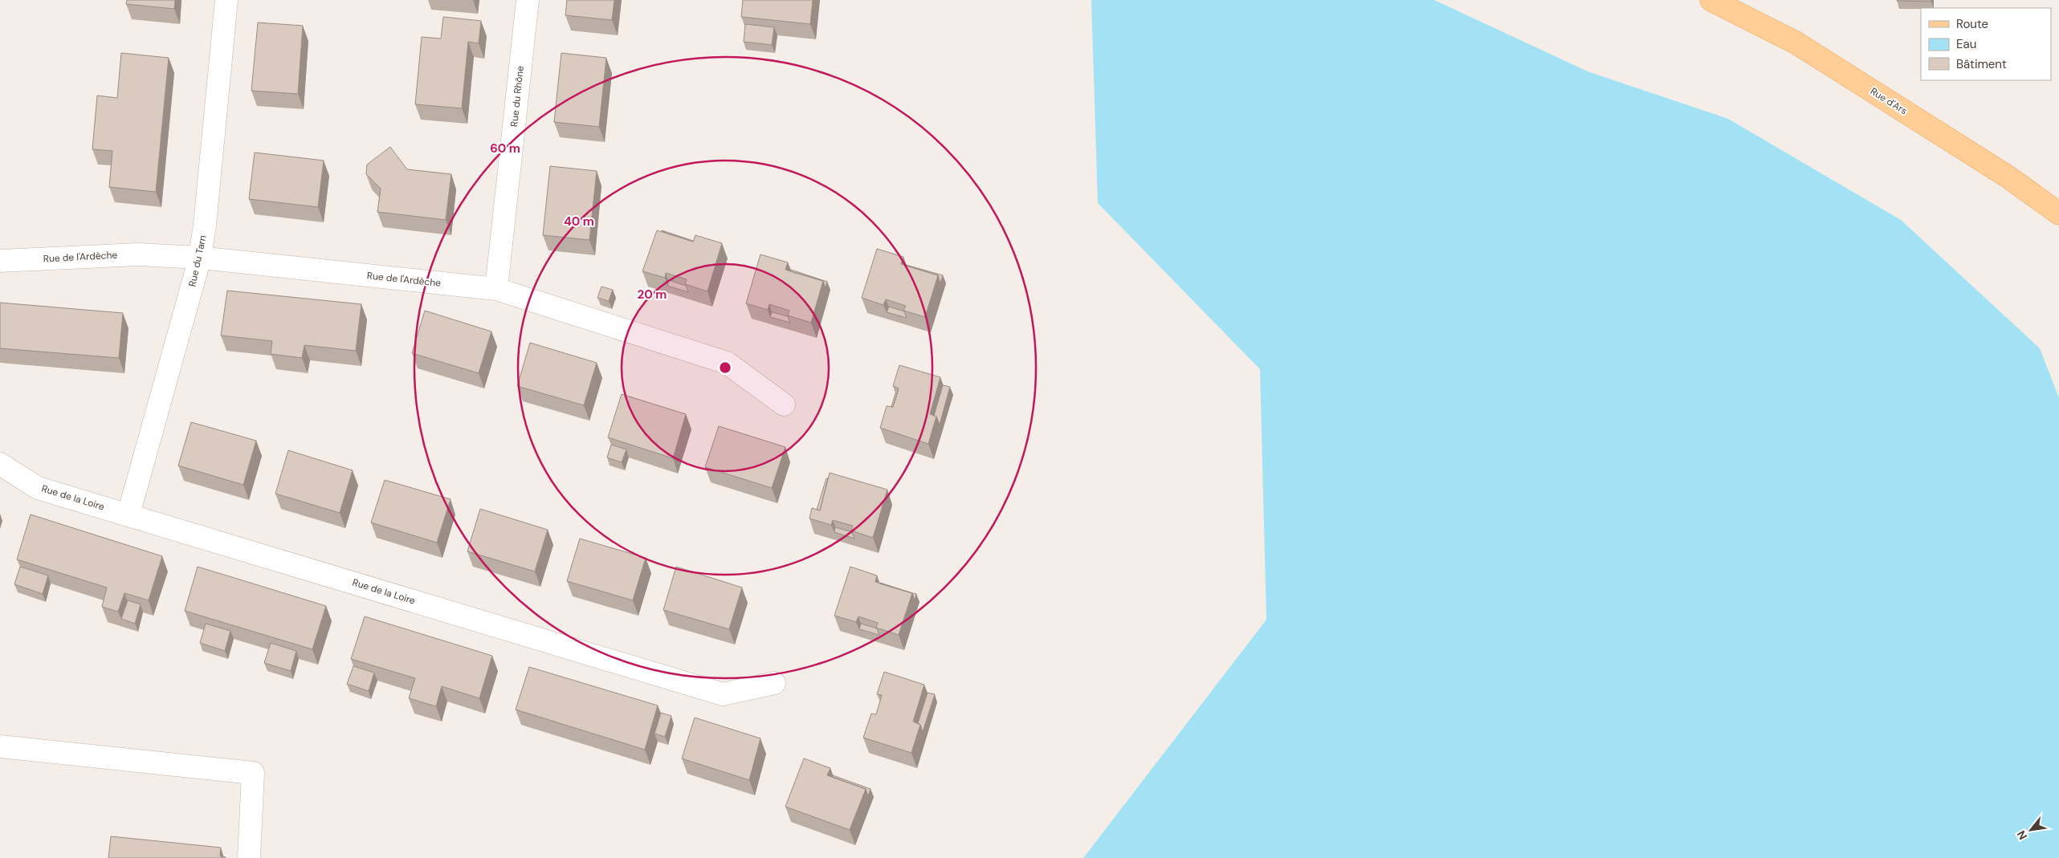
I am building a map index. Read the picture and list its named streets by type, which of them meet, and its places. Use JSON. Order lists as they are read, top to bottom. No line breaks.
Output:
{"streets":{"main road":["Rue d'Ars"],"street":["Rue du Rhône","Rue de l'Ardèche","Rue du Tarn","Rue de la Loire"]},"crossings":[["Rue du Rhône","Rue de l'Ardèche"],["Rue de l'Ardèche","Rue du Tarn"],["Rue du Tarn","Rue de la Loire"]],"legend":["Route","Eau","Bâtiment"],"north":"bottom left","rings":["60 m","40 m","20 m"]}
